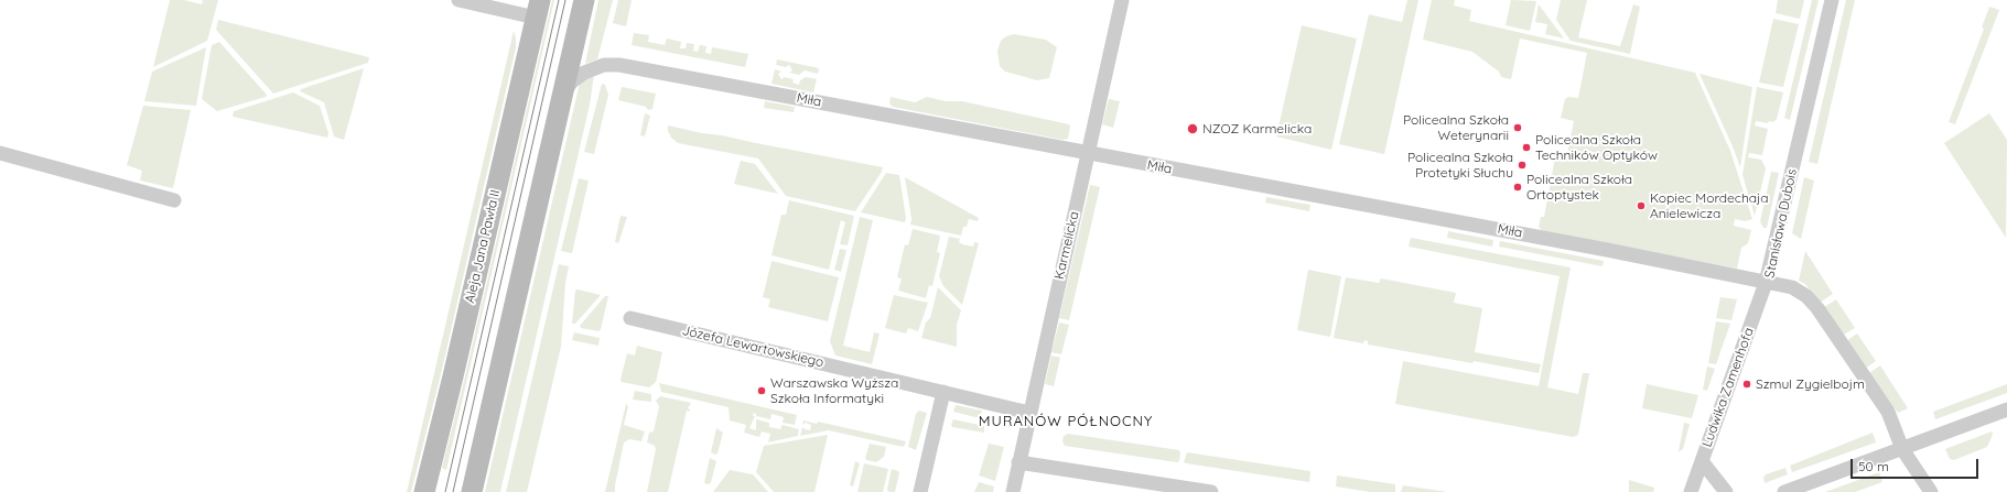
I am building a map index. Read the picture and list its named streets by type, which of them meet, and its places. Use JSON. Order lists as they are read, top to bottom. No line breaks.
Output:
{"streets":{"main road":["Aleja Jana Pawła II"],"street":["Miła","Stanisława Dubois","Karmelicka","Józefa Lewartowskiego","Ludwika Zamenhofa"]},"crossings":[["Miła","Stanisława Dubois"],["Miła","Karmelicka"],["Miła","Ludwika Zamenhofa"],["Stanisława Dubois","Ludwika Zamenhofa"],["Karmelicka","Józefa Lewartowskiego"]],"districts":["MURANÓW PÓŁNOCNY"],"places":["Policealna Szkoła Weterynarii","NZOZ Karmelicka","Policealna Szkoła Techników Optyków","Policealna Szkoła Protetyki Słuchu","Policealna Szkoła Ortoptystek","Kopiec Mordechaja Anielewicza","Szmul Zygielbojm","Warszawska Wyższa Szkoła Informatyki"],"scale_bar":"50 m"}
